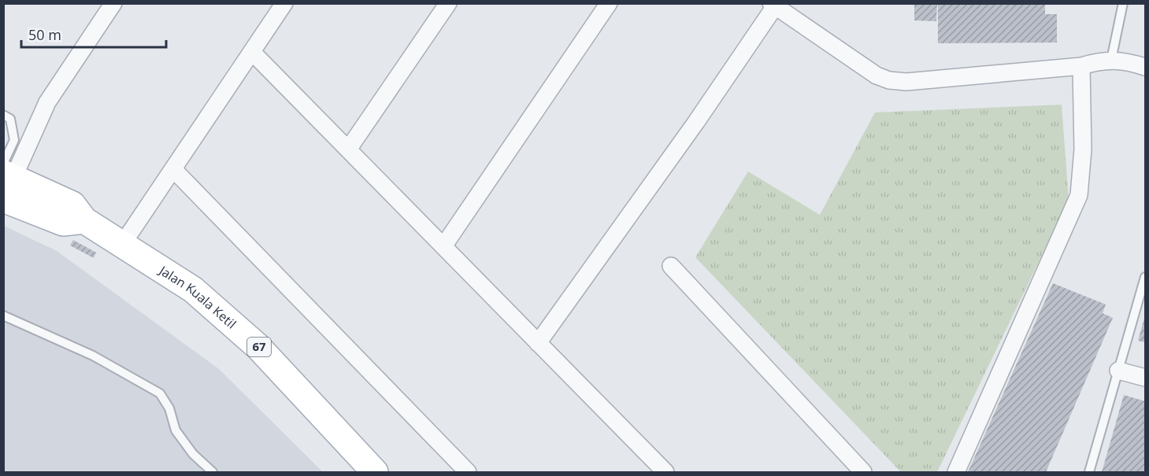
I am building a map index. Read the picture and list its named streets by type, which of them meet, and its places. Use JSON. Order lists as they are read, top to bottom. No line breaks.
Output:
{"streets":{"main road":["Jalan Kuala Ketil","67"]},"scale_bar":"50 m"}
